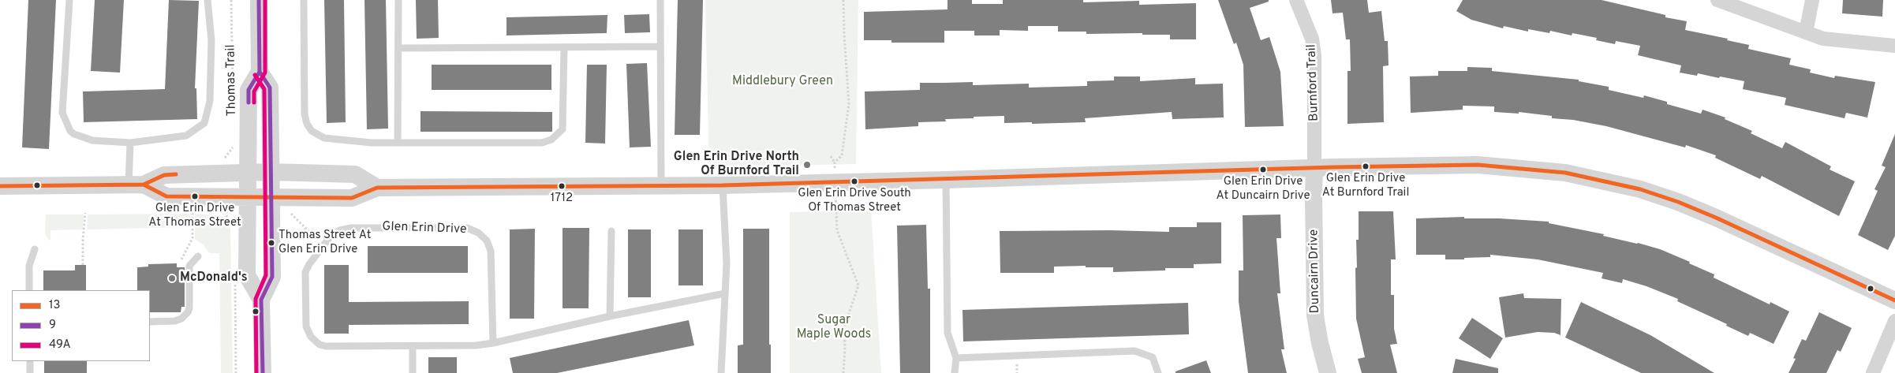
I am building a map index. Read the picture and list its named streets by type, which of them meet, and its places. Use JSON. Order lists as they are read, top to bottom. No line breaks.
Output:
{"streets":{"street":["Burnford Trail","Duncairn Drive"],"lane":["Glen Erin Drive"],"path":["Thomas Trail"]},"crossings":[["Burnford Trail","Duncairn Drive"]],"parks":["Middlebury Green","Sugar Maple Woods"],"places":["Glen Erin Drive North Of Burnford Trail","Glen Erin Drive At Burnford Trail","Glen Erin Drive At Duncairn Drive","Glen Erin Drive South Of Thomas Street","1712","Glen Erin Drive At Thomas Street","Thomas Street At Glen Erin Drive","McDonald's"],"lines":["transit line 9","transit line 49A","transit line 13"],"legend":["13","9","49A"]}
